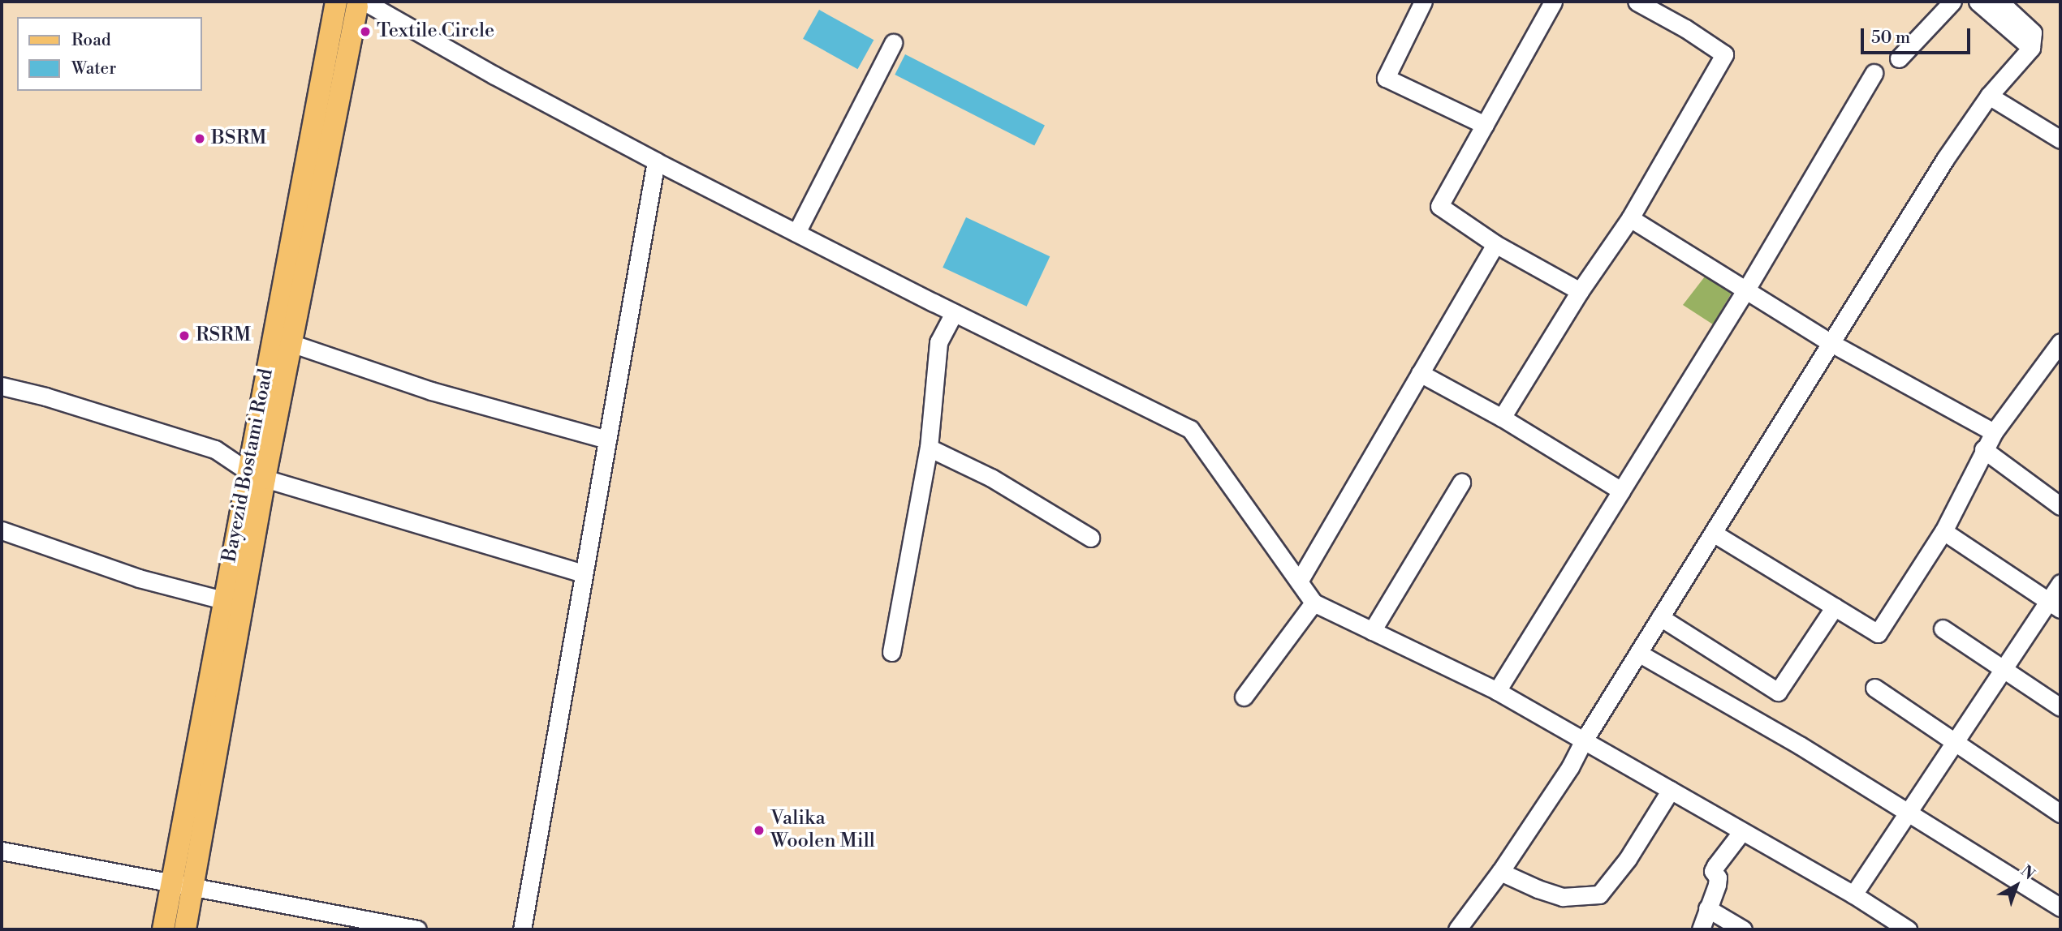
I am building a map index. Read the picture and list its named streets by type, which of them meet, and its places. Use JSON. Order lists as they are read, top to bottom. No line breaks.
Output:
{"streets":{"main road":["Bayezid Bostami Road"]},"places":["Textile Circle","BSRM","RSRM","Valika Woolen Mill"],"legend":["Road","Water"],"scale_bar":"50 m","north":"top right"}
